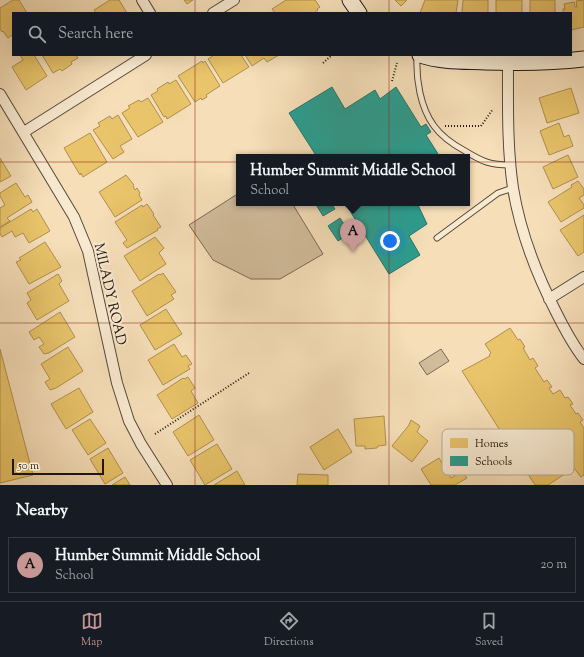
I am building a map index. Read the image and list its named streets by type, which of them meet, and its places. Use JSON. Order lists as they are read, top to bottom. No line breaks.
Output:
{"streets":{"street":["MILADY ROAD"]},"legend":["Homes","Schools"],"scale_bar":"50 m","page":{"search":"Search here","popup":["Humber Summit Middle School","School"],"pins":"A","scale":"50 m","heading":"Nearby","list":[{"mark":"A","name":"Humber Summit Middle School","note":"School","value":"20 m"}],"nav":["Map","Directions","Saved"]}}
